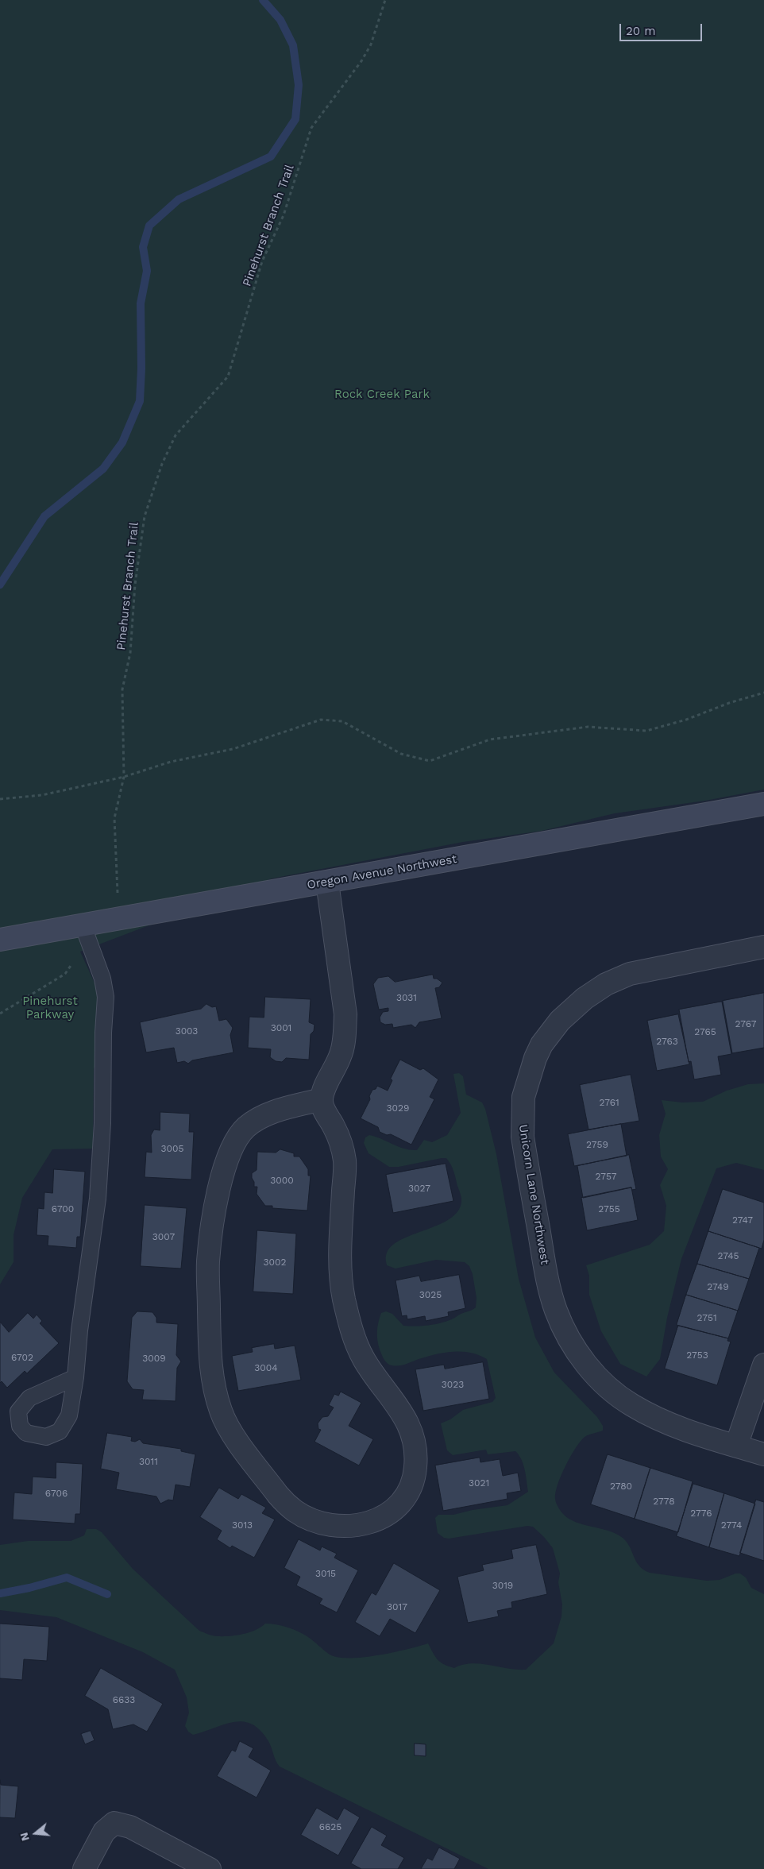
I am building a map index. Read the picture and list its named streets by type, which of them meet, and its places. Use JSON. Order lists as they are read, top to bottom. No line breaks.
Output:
{"streets":{"street":["Oregon Avenue Northwest","Unicorn Lane Northwest"],"path":["Pinehurst Branch Trail"]},"parks":["Rock Creek Park","Pinehurst Parkway"],"house_numbers":["3031","2767","3001","3003","2765","2763","2761","3029","2759","3005","2757","3000","3027","6700","2755","2747","3007","2745","3002","2749","3025","2751","2753","6702","3009","3004","3023","3011","3021","2780","6706","2778","2776","3013","2774","3015","3019","3017","6633","6625"],"scale_bar":"20 m","north":"left"}
